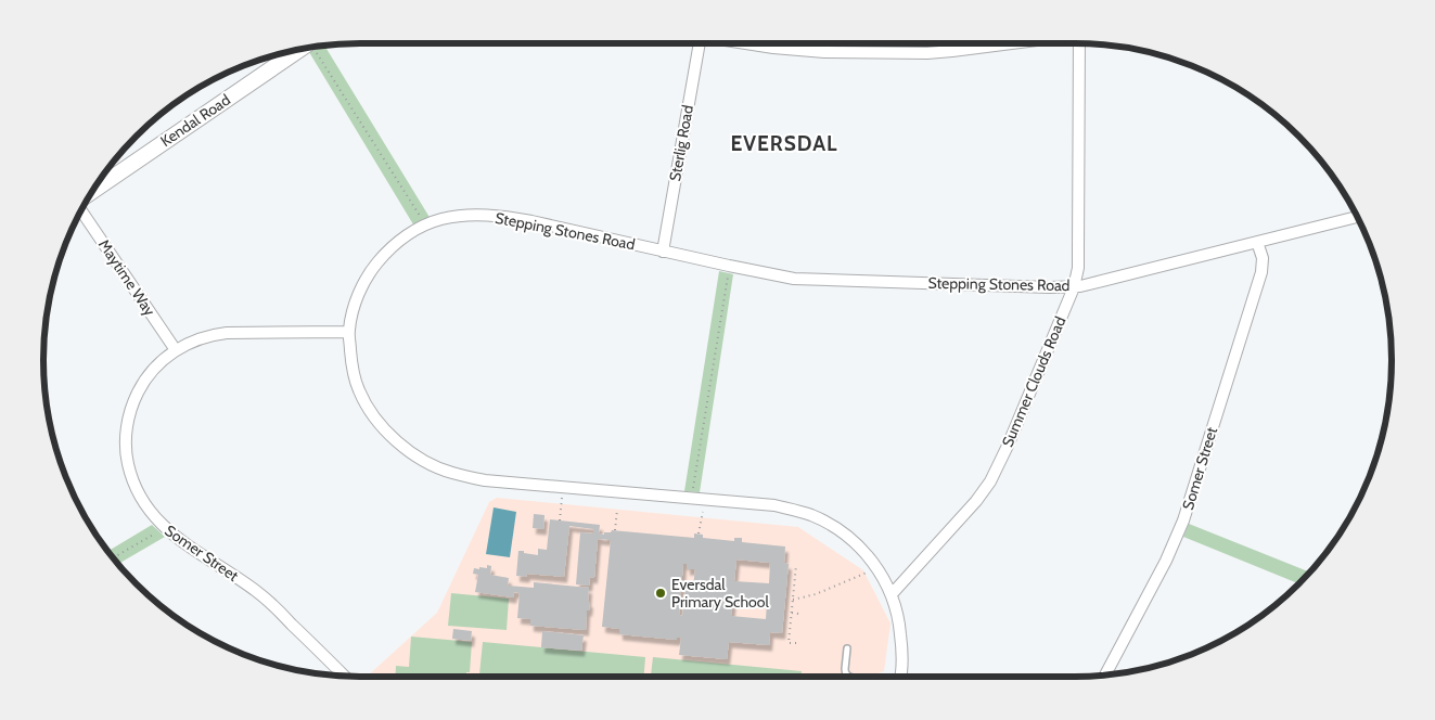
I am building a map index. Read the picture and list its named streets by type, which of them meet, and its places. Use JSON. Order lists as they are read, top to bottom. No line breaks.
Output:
{"streets":{"street":["Kendal Road","Sterlig Road","Stepping Stones Road","Maytime Way","Summer Clouds Road","Somer Street"]},"crossings":[["Sterlig Road","Stepping Stones Road"],["Stepping Stones Road","Summer Clouds Road"],["Stepping Stones Road","Somer Street"],["Maytime Way","Somer Street"]],"districts":["EVERSDAL"],"places":["Eversdal Primary School"]}
